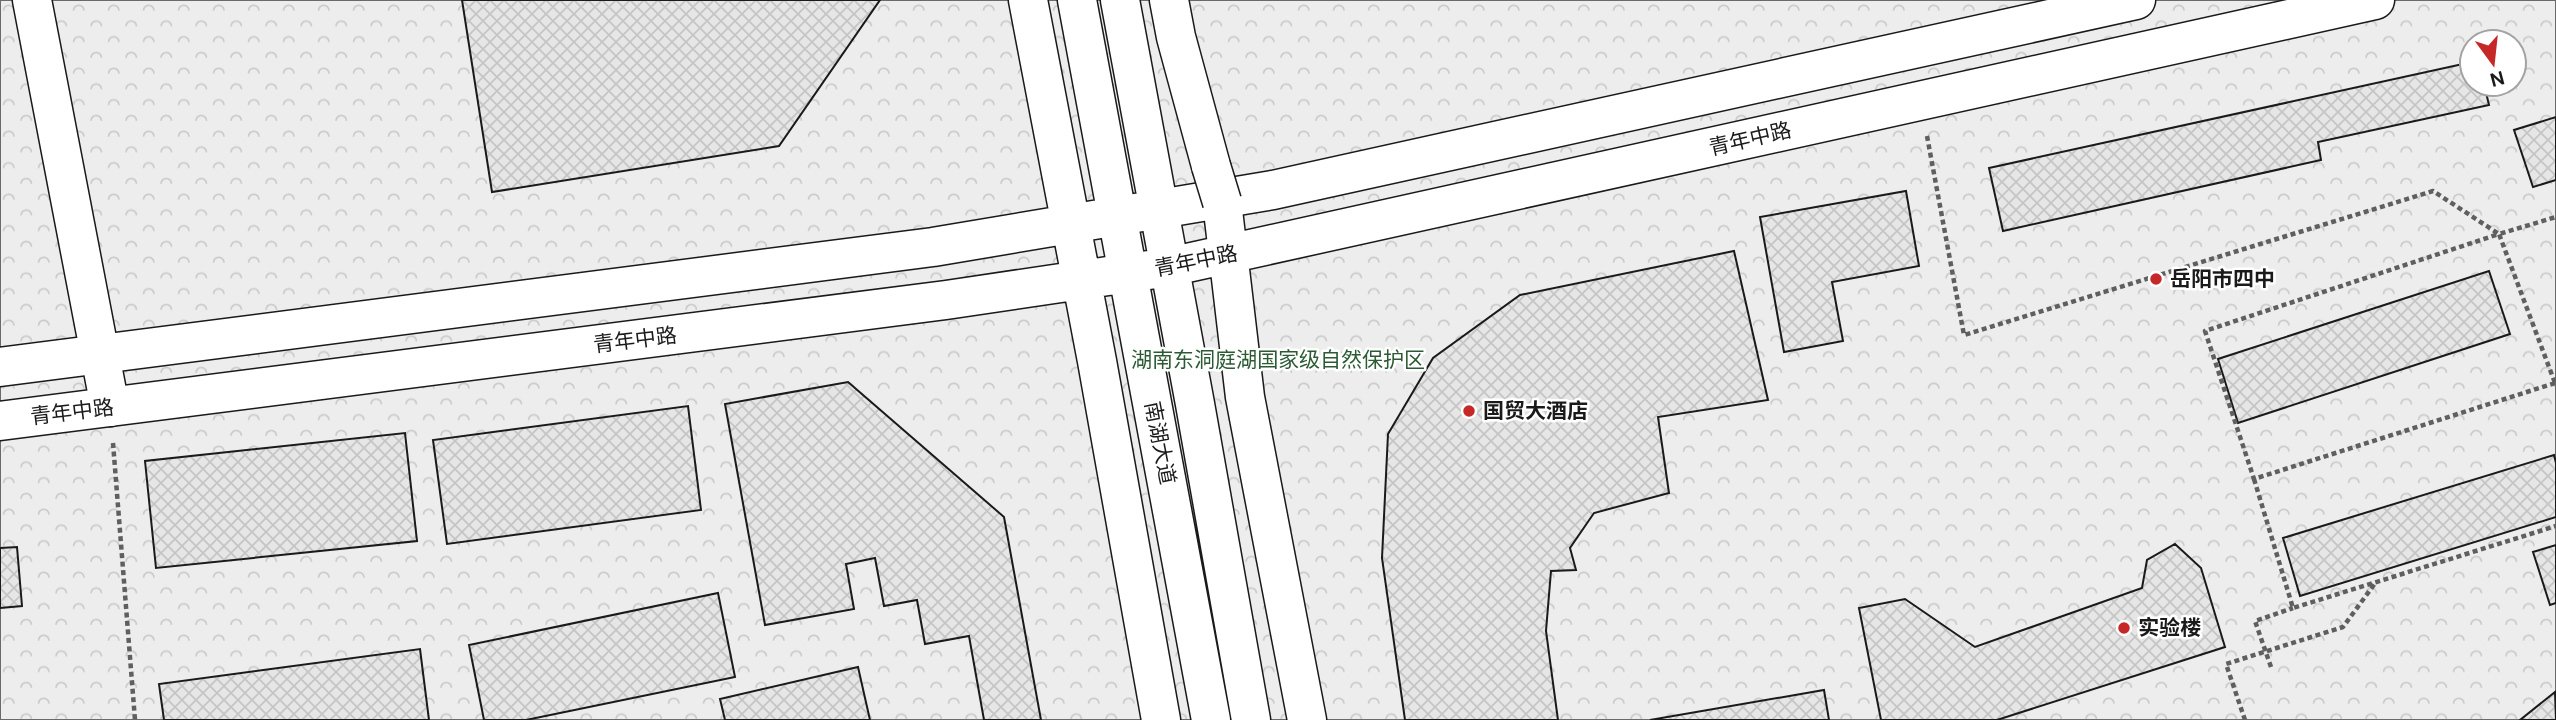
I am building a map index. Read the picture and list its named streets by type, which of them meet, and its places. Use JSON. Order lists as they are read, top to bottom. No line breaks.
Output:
{"streets":{"main road":["青年中路","南湖大道"]},"crossings":[["青年中路","南湖大道"]],"parks":["湖南东洞庭湖国家级自然保护区"],"places":["岳阳市四中","国贸大酒店","实验楼"],"north":"bottom"}
